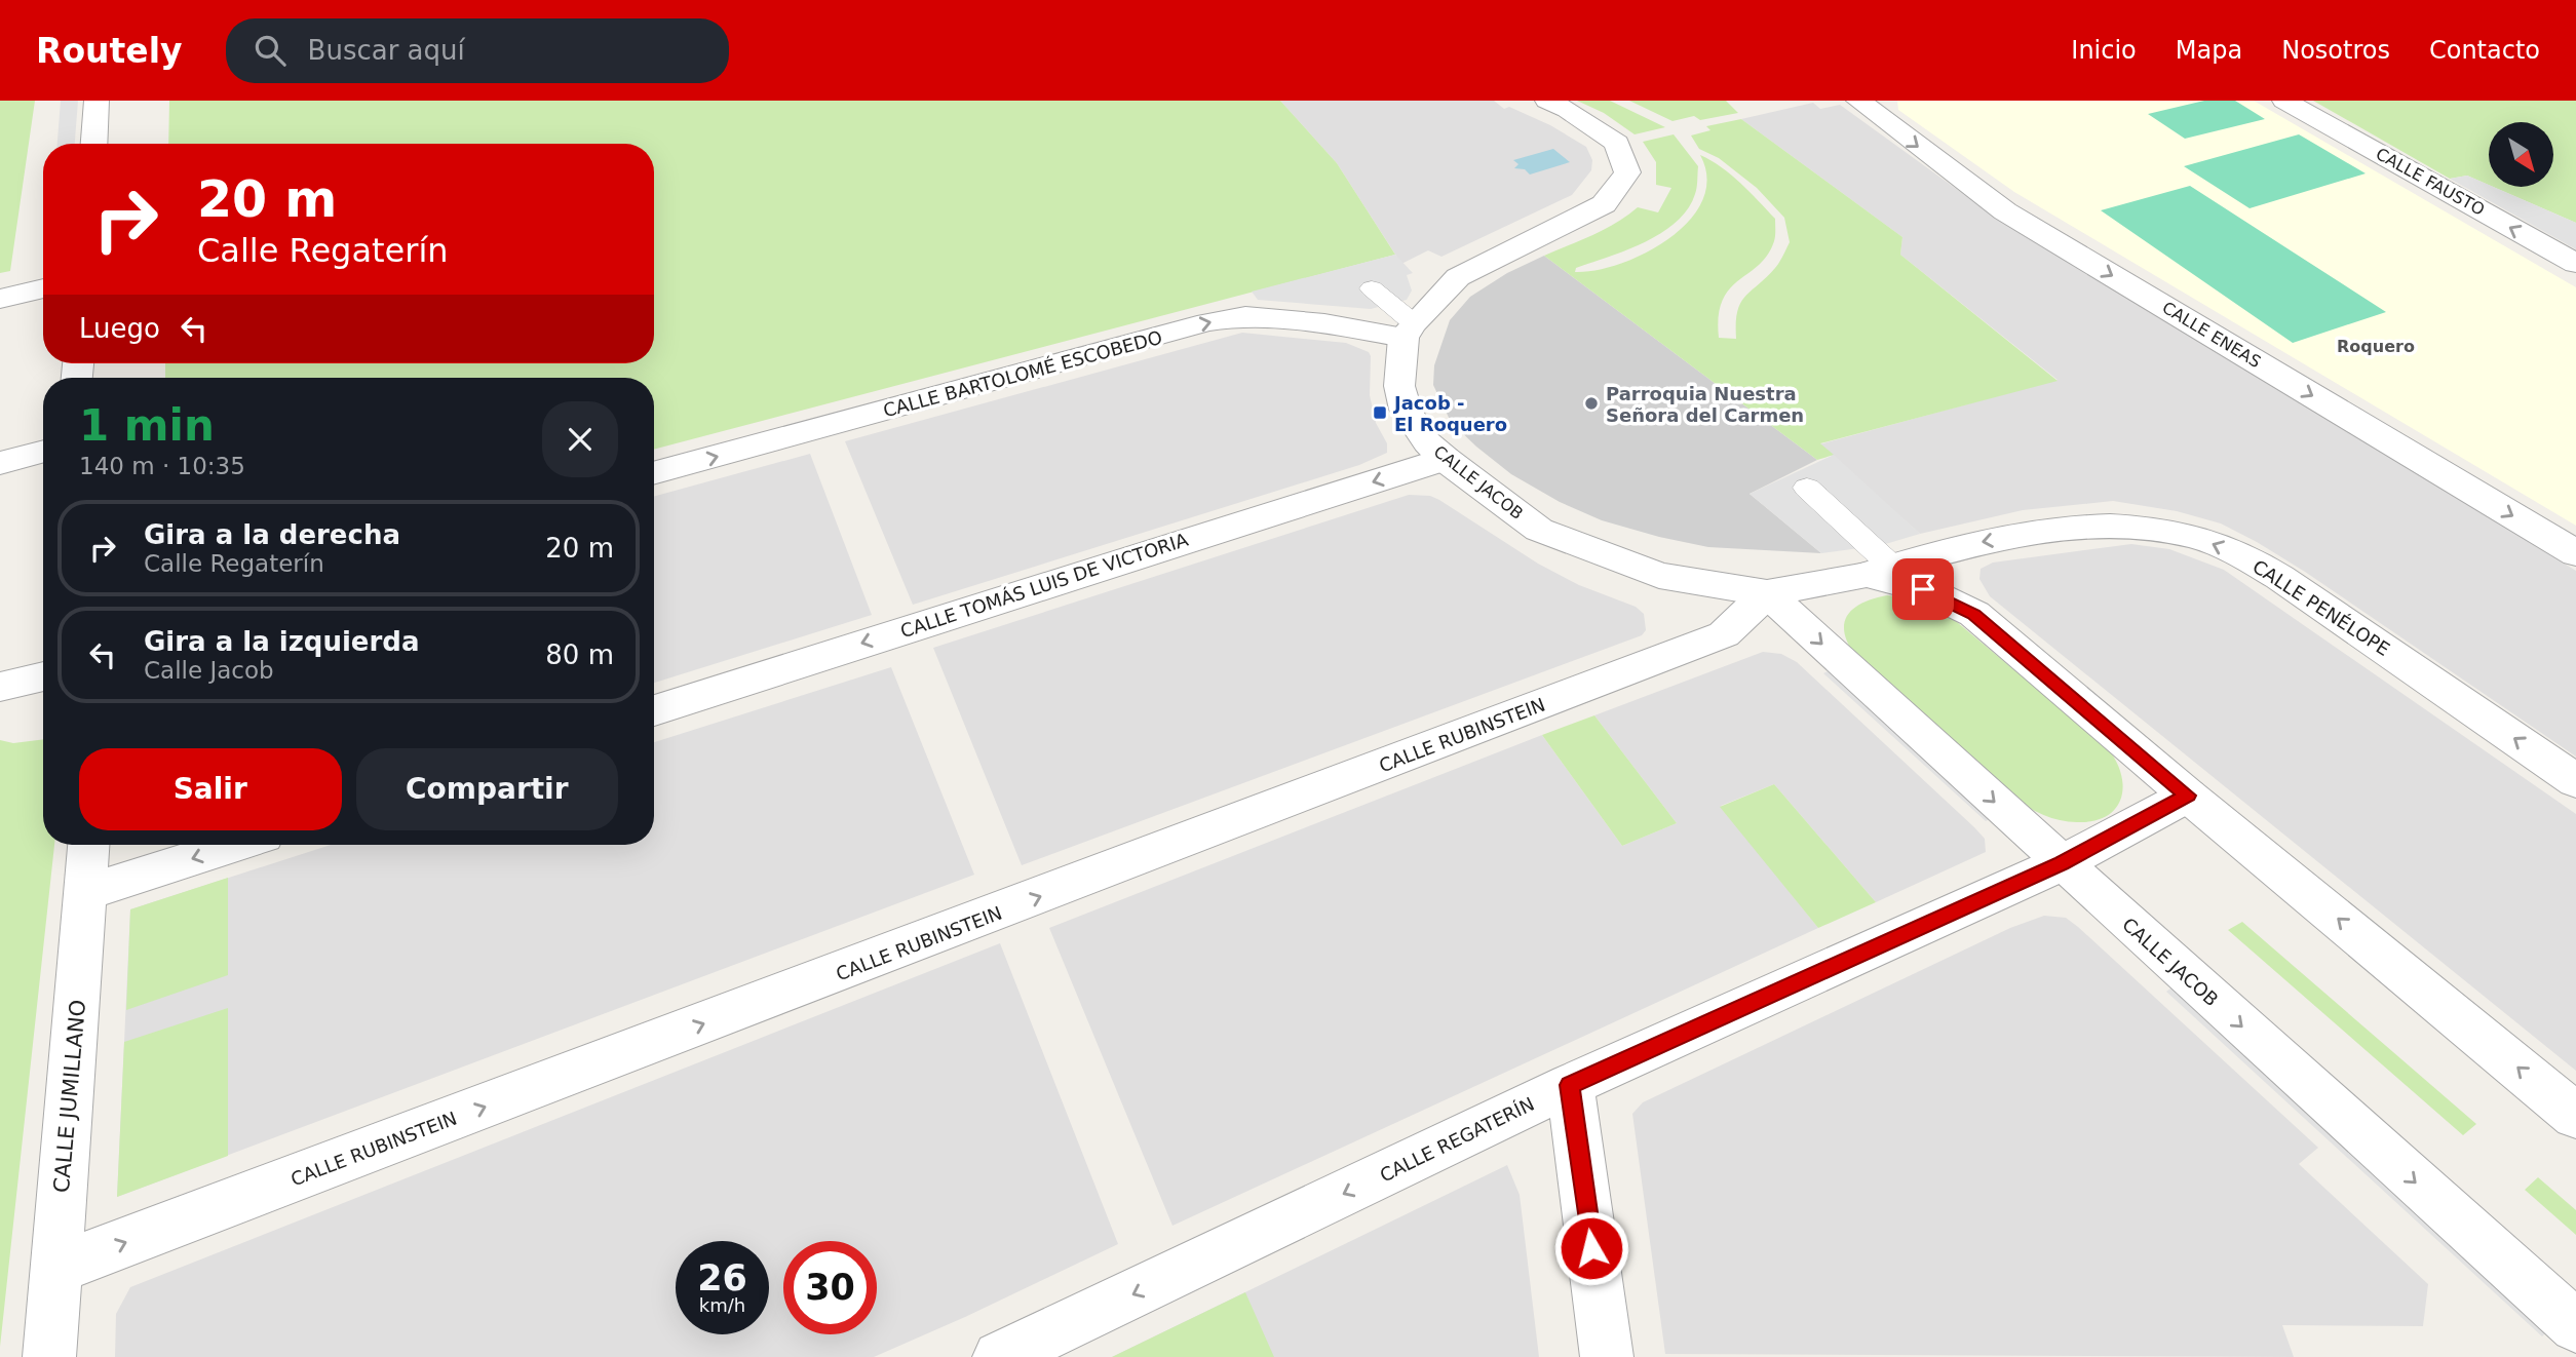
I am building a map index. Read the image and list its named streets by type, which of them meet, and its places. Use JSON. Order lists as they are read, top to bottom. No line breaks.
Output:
{"streets":{"street":["CALLE FAUSTO","CALLE ENEAS","CALLE BARTOLOMÉ ESCOBEDO","CALLE JACOB","CALLE TOMÁS LUIS DE VICTORIA","CALLE PENÉLOPE","CALLE RUBINSTEIN","CALLE JUMILLANO","CALLE REGATERÍN"]},"crossings":[["CALLE BARTOLOMÉ ESCOBEDO","CALLE JACOB"],["CALLE JACOB","CALLE TOMÁS LUIS DE VICTORIA"],["CALLE JACOB","CALLE PENÉLOPE"],["CALLE JACOB","CALLE RUBINSTEIN"],["CALLE JACOB","CALLE REGATERÍN"],["CALLE RUBINSTEIN","CALLE JUMILLANO"]],"one_way":["CALLE FAUSTO","CALLE ENEAS","CALLE BARTOLOMÉ ESCOBEDO","CALLE TOMÁS LUIS DE VICTORIA","CALLE PENÉLOPE","CALLE RUBINSTEIN","CALLE REGATERÍN"],"districts":["Roquero"],"places":{"other":["Parroquia Nuestra Señora del Carmen"],"transit":["Jacob - El Roquero"]},"north":"bottom right","page":{"header":"Routely","search":"Buscar aquí","nav":["Inicio","Mapa","Nosotros","Contacto"],"turn":["20 m","Calle Regaterín"],"then":"Luego","heading":["1 min","140 m · 10:35"],"list":[{"name":"Gira a la derecha","note":"Calle Regaterín","value":"20 m"},{"name":"Gira a la izquierda","note":"Calle Jacob","value":"80 m"}],"buttons":["Salir","Compartir"],"speed":"26 km/h","limit":"30"}}
